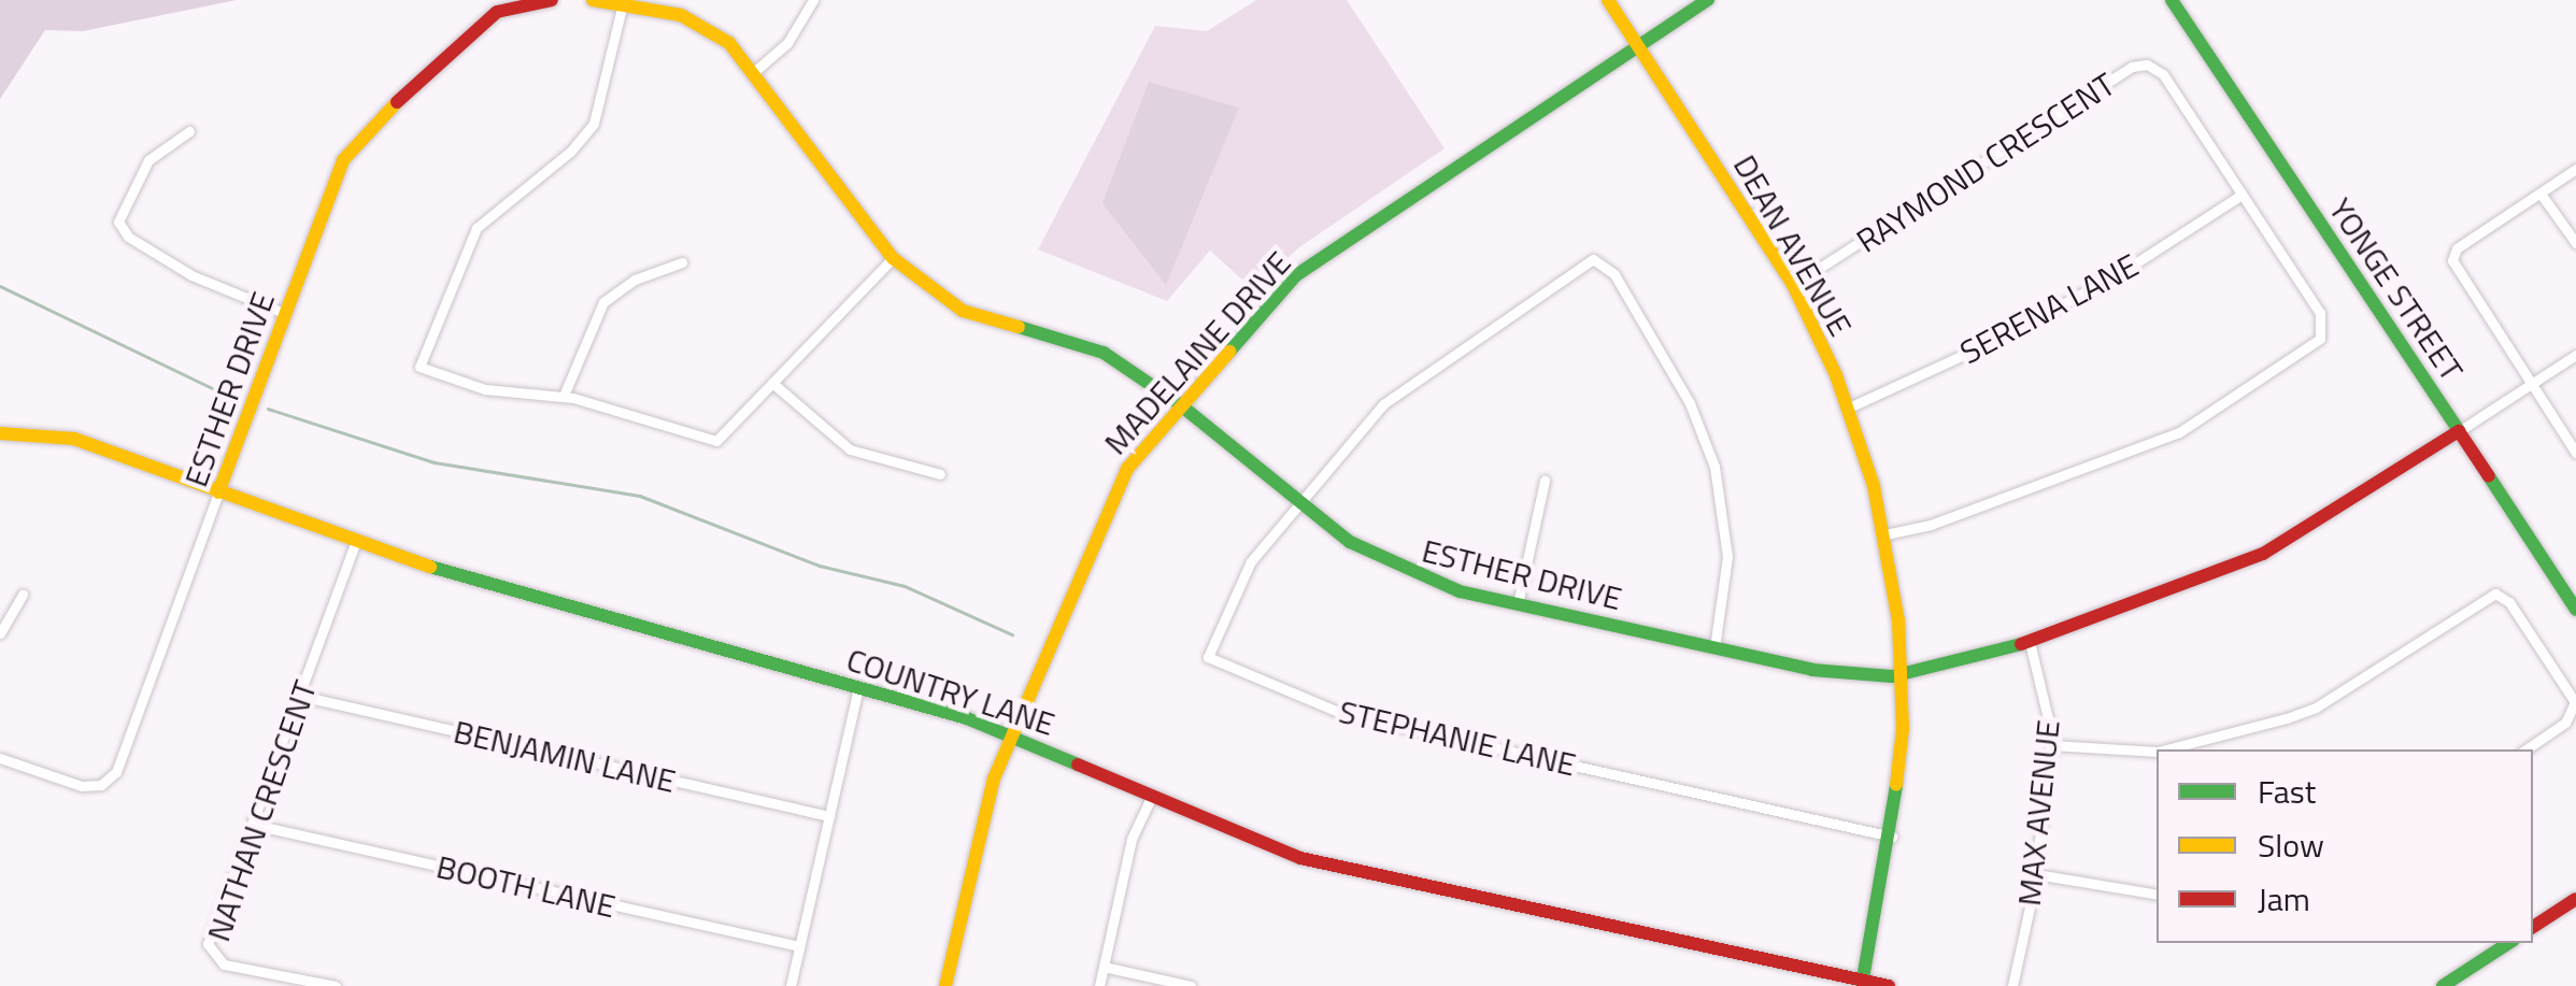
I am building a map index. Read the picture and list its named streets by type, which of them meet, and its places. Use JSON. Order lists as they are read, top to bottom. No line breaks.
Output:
{"streets":{"street":["RAYMOND CRESCENT","DEAN AVENUE","YONGE STREET","SERENA LANE","MADELAINE DRIVE","ESTHER DRIVE","COUNTRY LANE","STEPHANIE LANE","BENJAMIN LANE","NATHAN CRESCENT","MAX AVENUE","BOOTH LANE"]},"crossings":[["RAYMOND CRESCENT","DEAN AVENUE"],["RAYMOND CRESCENT","SERENA LANE"],["DEAN AVENUE","SERENA LANE"],["DEAN AVENUE","MADELAINE DRIVE"],["DEAN AVENUE","ESTHER DRIVE"],["DEAN AVENUE","COUNTRY LANE"],["DEAN AVENUE","STEPHANIE LANE"],["YONGE STREET","ESTHER DRIVE"],["MADELAINE DRIVE","ESTHER DRIVE"],["MADELAINE DRIVE","COUNTRY LANE"],["ESTHER DRIVE","COUNTRY LANE"],["ESTHER DRIVE","STEPHANIE LANE"],["ESTHER DRIVE","MAX AVENUE"],["COUNTRY LANE","NATHAN CRESCENT"],["BENJAMIN LANE","NATHAN CRESCENT"],["NATHAN CRESCENT","BOOTH LANE"]],"legend":["Fast","Slow","Jam"]}
